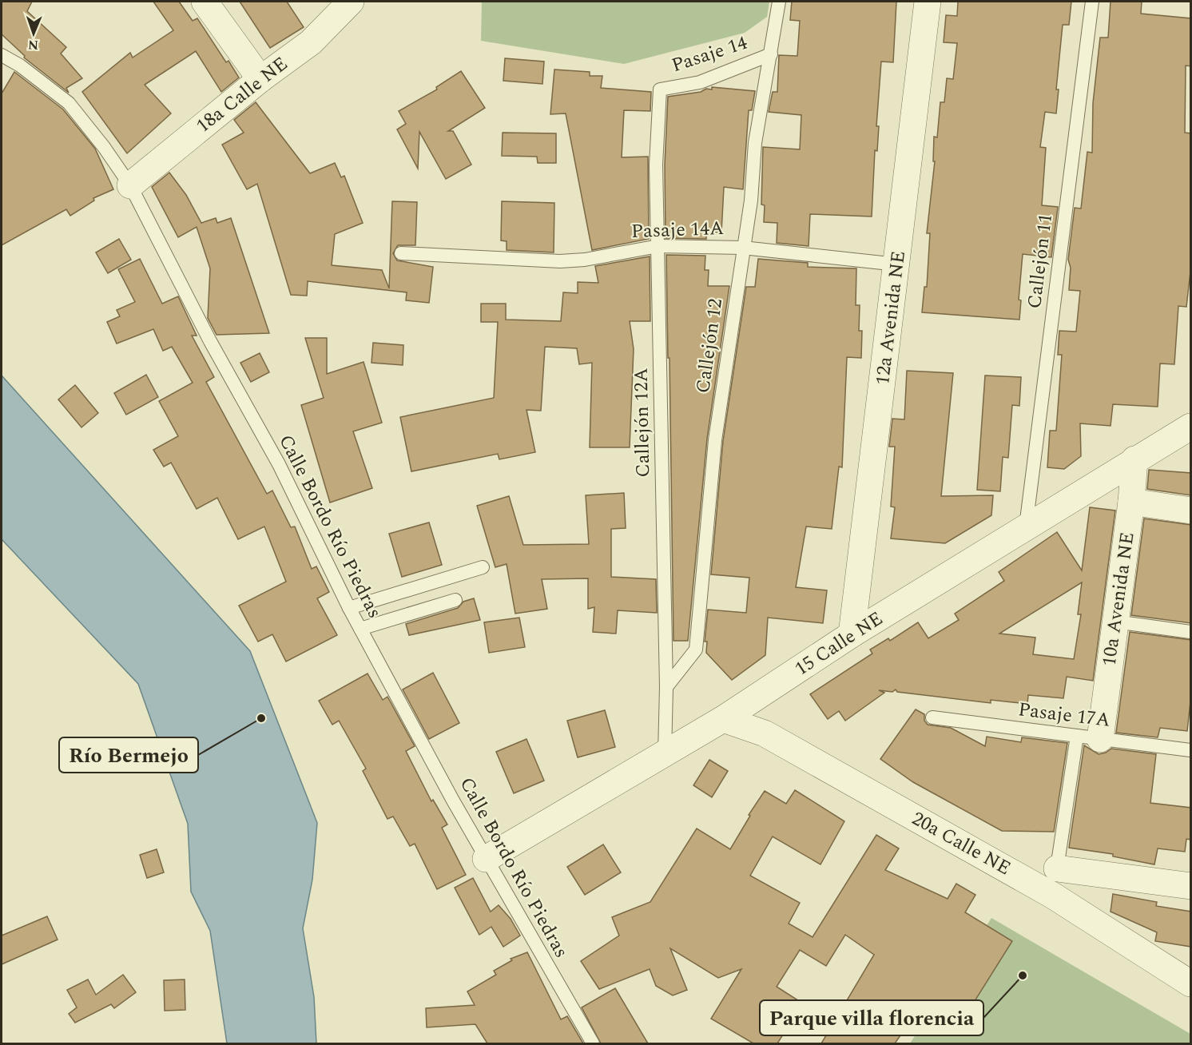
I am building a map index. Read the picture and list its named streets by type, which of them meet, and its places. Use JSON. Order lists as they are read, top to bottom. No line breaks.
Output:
{"streets":{"street":["18a Calle NE","12a Avenida NE","10a Avenida NE","15 Calle NE","20a Calle NE"],"lane":["Pasaje 14","Pasaje 14A","Callejón 11","Callejón 12","Callejón 12A","Calle Bordo Río Piedras","Pasaje 17A"]},"crossings":[["Pasaje 14","Callejón 12"],["Pasaje 14","Callejón 12A"],["18a Calle NE","Calle Bordo Río Piedras"],["Pasaje 14A","12a Avenida NE"],["Pasaje 14A","Callejón 12"],["Pasaje 14A","Callejón 12A"],["Callejón 11","15 Calle NE"],["12a Avenida NE","15 Calle NE"],["Callejón 12","Callejón 12A"],["Callejón 12A","15 Calle NE"],["Calle Bordo Río Piedras","15 Calle NE"],["10a Avenida NE","15 Calle NE"],["10a Avenida NE","Pasaje 17A"],["15 Calle NE","20a Calle NE"]],"places":["Río Bermejo","Parque villa florencia"],"north":"bottom"}
